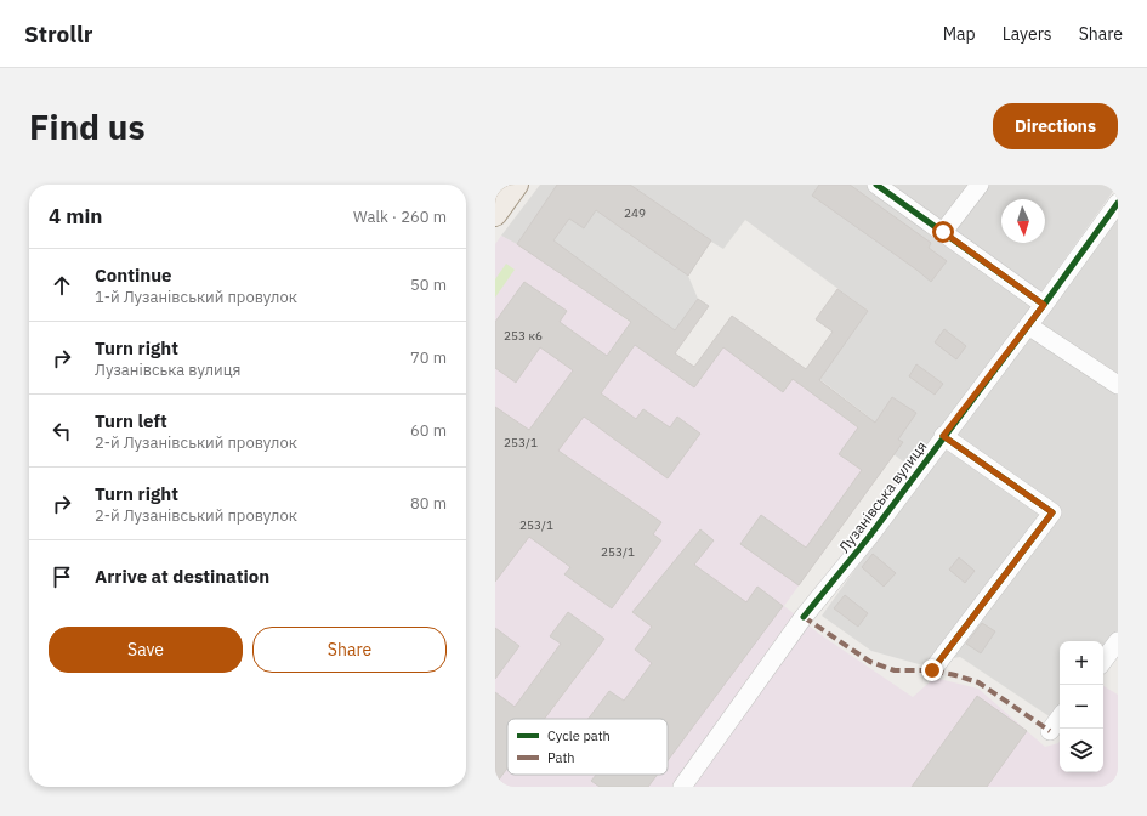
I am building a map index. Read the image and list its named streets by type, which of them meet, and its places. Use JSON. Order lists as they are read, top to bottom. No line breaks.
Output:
{"streets":{"street":["Лузанівська вулиця"]},"house_numbers":["249","253 к6","253/1","253/1","253/1"],"legend":["Cycle path","Path"],"north":"bottom","page":{"header":"Strollr","nav":["Map","Layers","Share"],"buttons":["Directions",["Save","Share"]],"title":"Find us","heading":["4 min","Walk · 260 m"],"list":[["Continue","1-й Лузанівський провулок","50 m"],["Turn right","Лузанівська вулиця","70 m"],["Turn left","2-й Лузанівський провулок","60 m"],["Turn right","2-й Лузанівський провулок","80 m"],"Arrive at destination"],"map_buttons":["+","−"]}}
